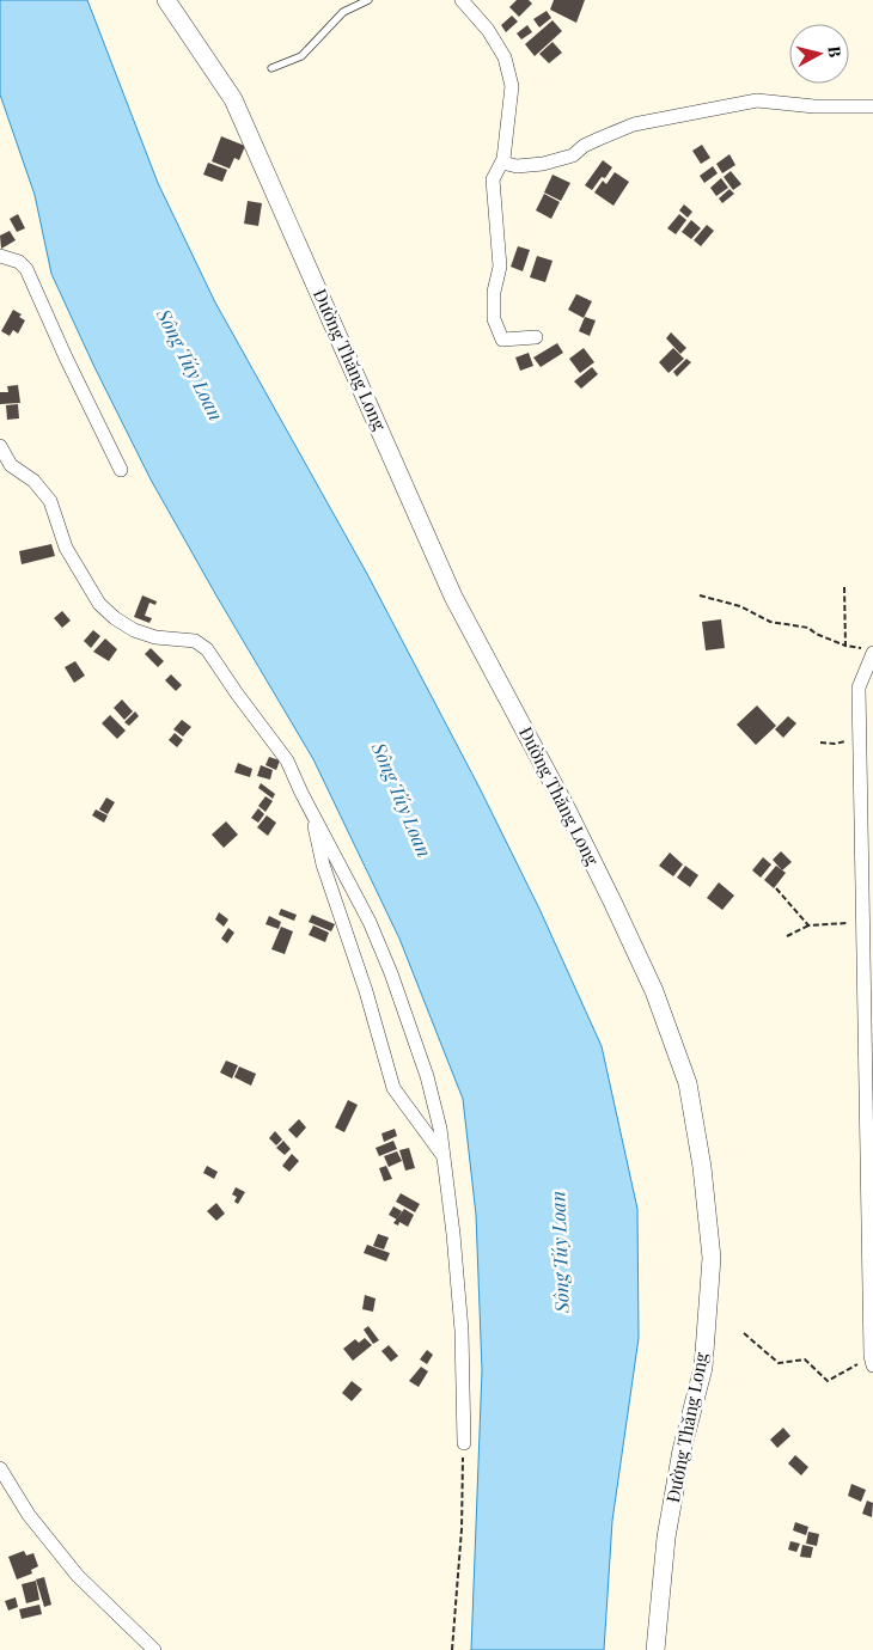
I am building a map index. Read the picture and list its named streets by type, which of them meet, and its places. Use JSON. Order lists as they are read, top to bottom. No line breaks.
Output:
{"streets":{"street":["Đường Thăng Long"]},"water":["Sông Túy Loan"],"north":"right"}
